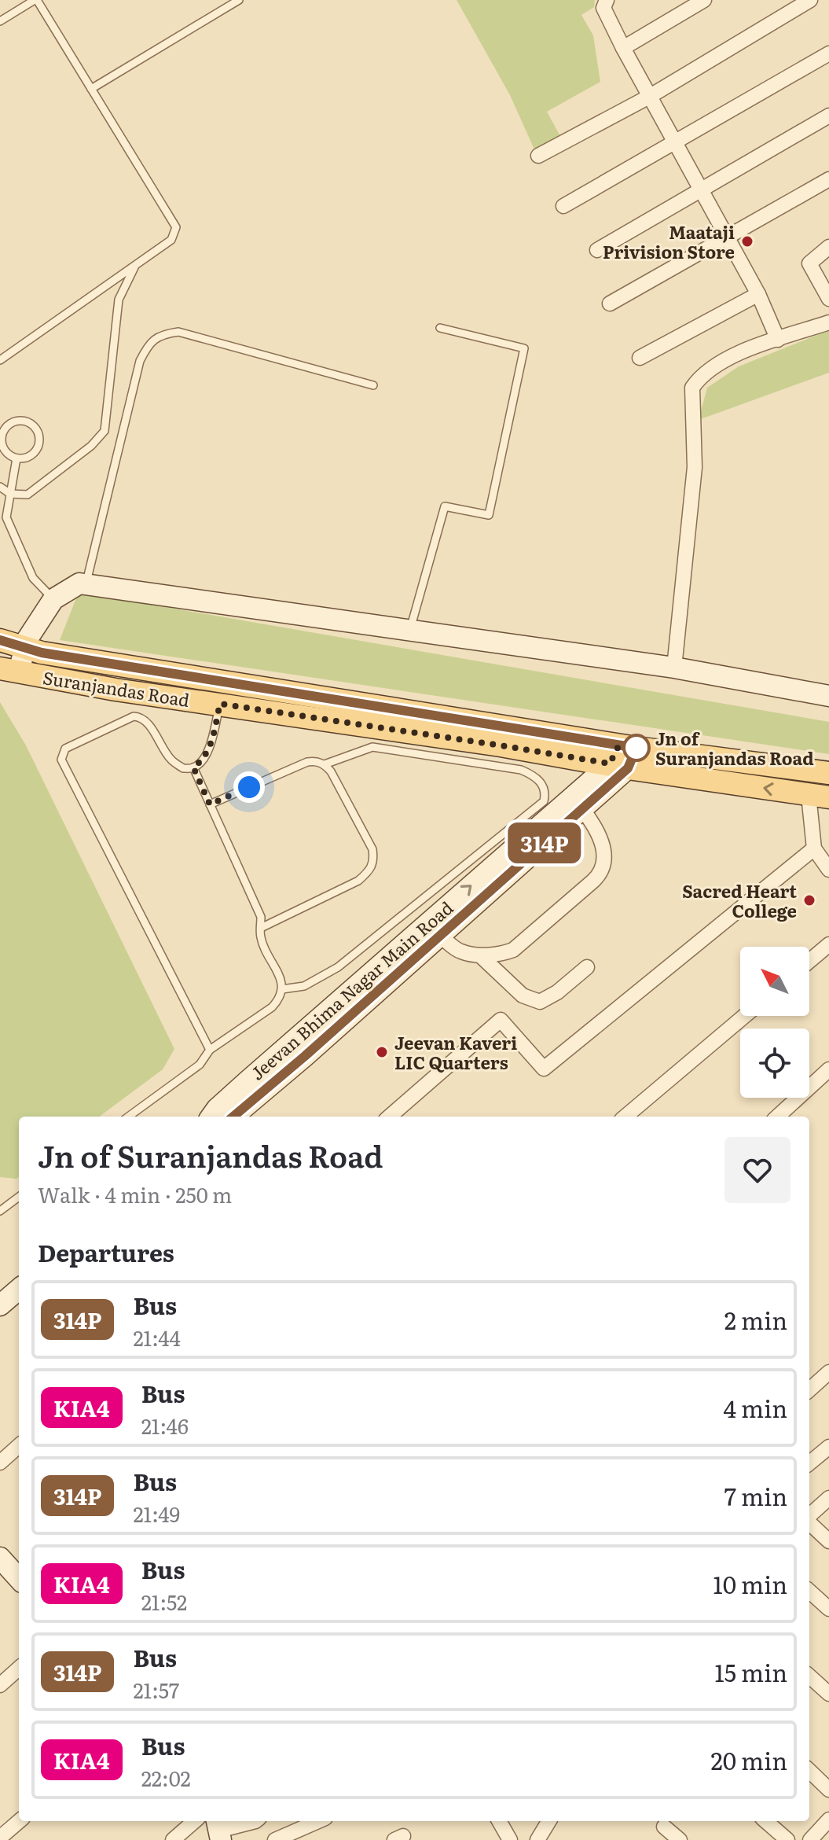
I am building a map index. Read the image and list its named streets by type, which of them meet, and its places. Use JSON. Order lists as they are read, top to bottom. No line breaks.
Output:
{"streets":{"main road":["Suranjandas Road","Jeevan Bhima Nagar Main Road"]},"crossings":[["Suranjandas Road","Jeevan Bhima Nagar Main Road"]],"places":["Maataji Privision Store","Jn of Suranjandas Road","Sacred Heart College","Jeevan Kaveri LIC Quarters"],"lines":["bus line 314P"],"north":"top left","page":{"on_map":"314P","heading":[["Jn of Suranjandas Road","Walk · 4 min · 250 m"],"Departures"],"list":[{"mark":"314P","name":"Bus","note":"21:44","value":"2 min"},{"mark":"KIA4","name":"Bus","note":"21:46","value":"4 min"},{"mark":"314P","name":"Bus","note":"21:49","value":"7 min"},{"mark":"KIA4","name":"Bus","note":"21:52","value":"10 min"},{"mark":"314P","name":"Bus","note":"21:57","value":"15 min"},{"mark":"KIA4","name":"Bus","note":"22:02","value":"20 min"}]}}
